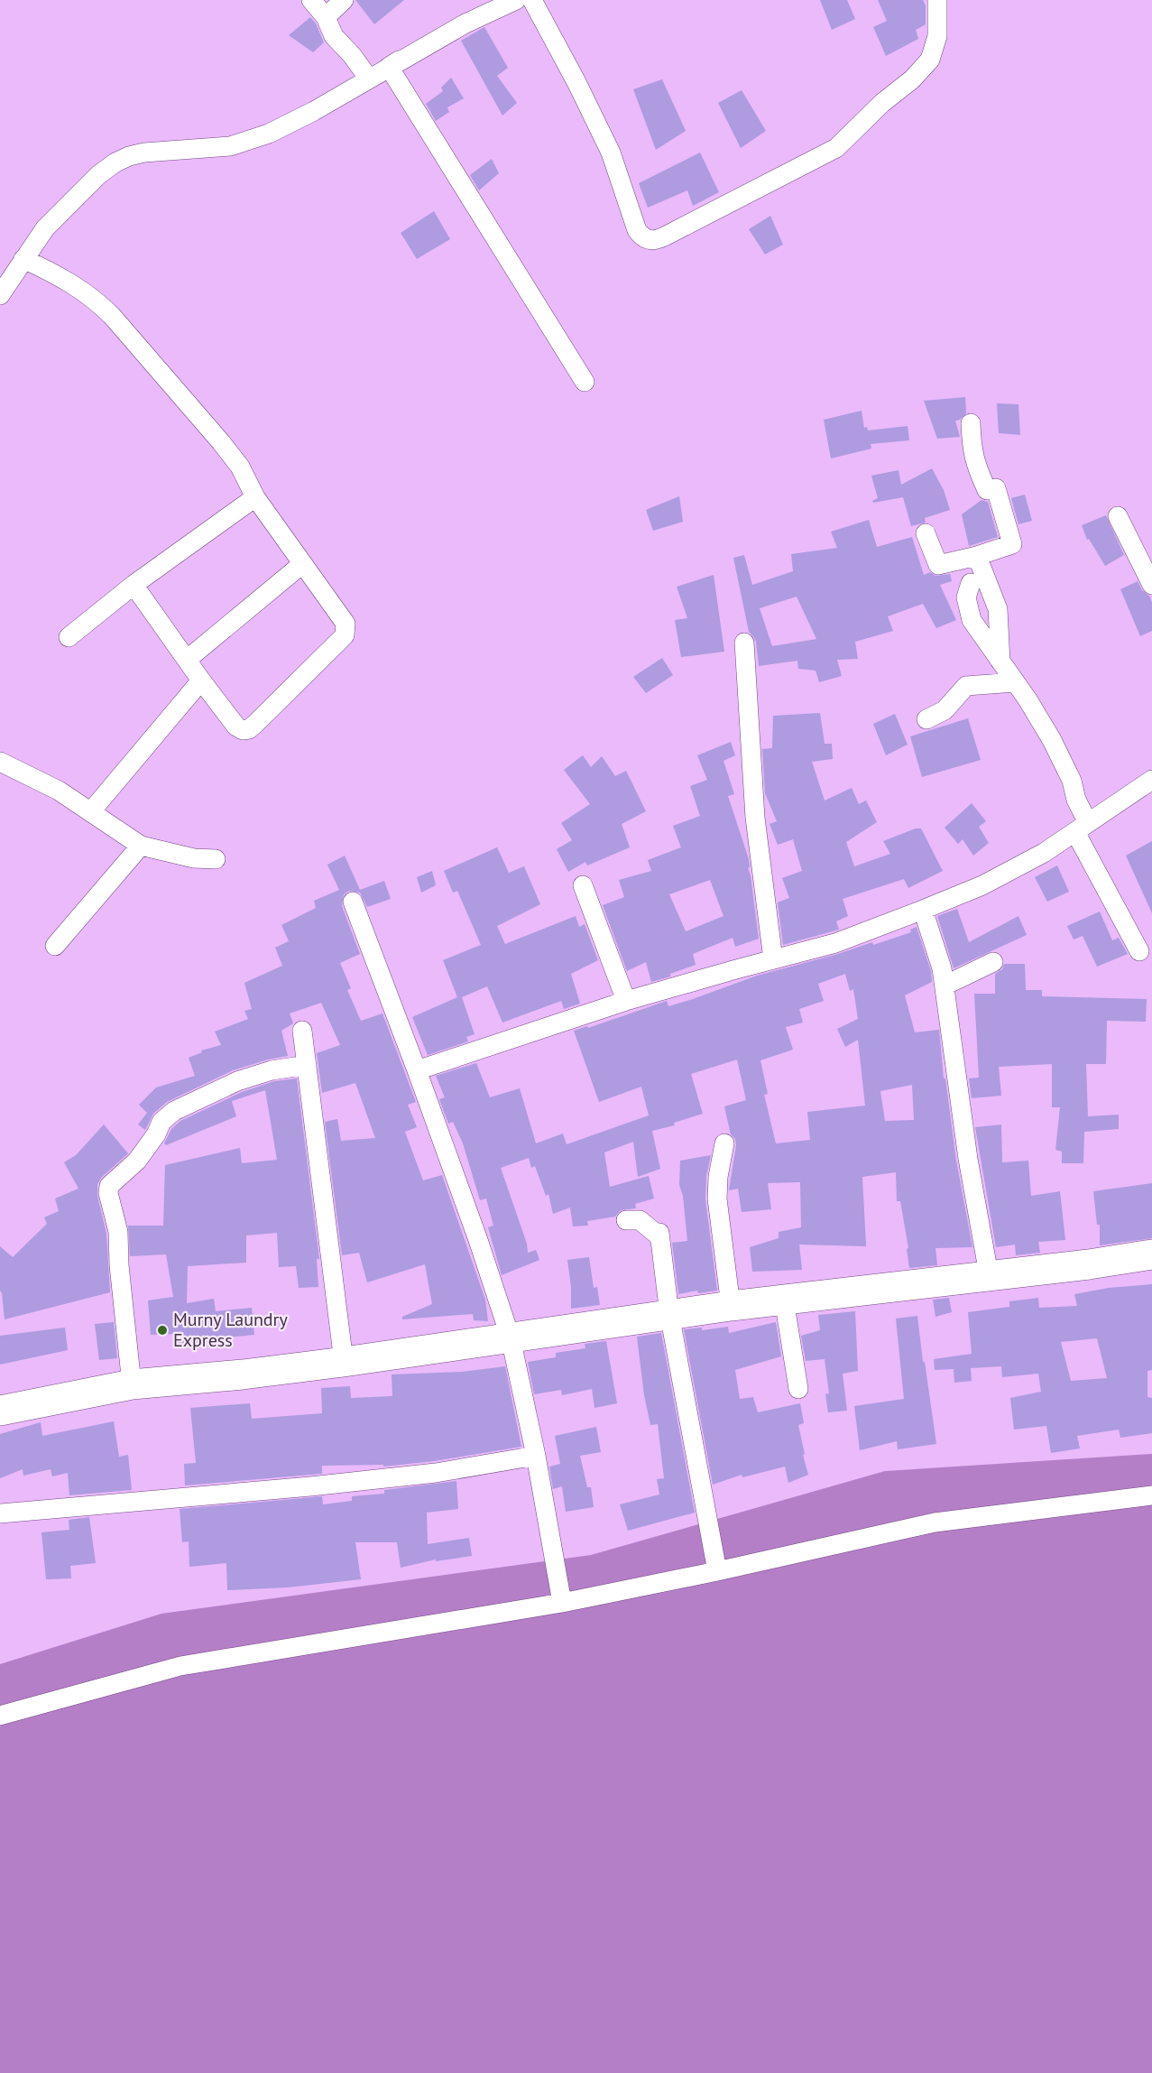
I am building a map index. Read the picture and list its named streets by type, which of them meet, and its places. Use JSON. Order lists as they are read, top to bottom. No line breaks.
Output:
{"places":["Murny Laundry Express"]}
